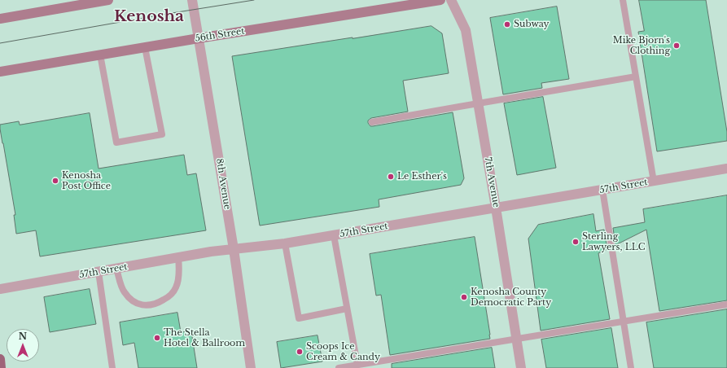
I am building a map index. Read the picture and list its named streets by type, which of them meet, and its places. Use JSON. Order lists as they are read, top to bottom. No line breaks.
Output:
{"streets":{"street":["56th Street","7th Avenue","8th Avenue","57th Street"]},"crossings":[["56th Street","8th Avenue"],["7th Avenue","57th Street"],["8th Avenue","57th Street"]],"districts":["Kenosha"],"places":["Subway","Mike Bjorn's Clothing","Le Esther's","Kenosha Post Office","Sterling Lawyers, LLC","Kenosha County Democratic Party","The Stella Hotel & Ballroom","Scoops Ice Cream & Candy"],"north":"top"}
